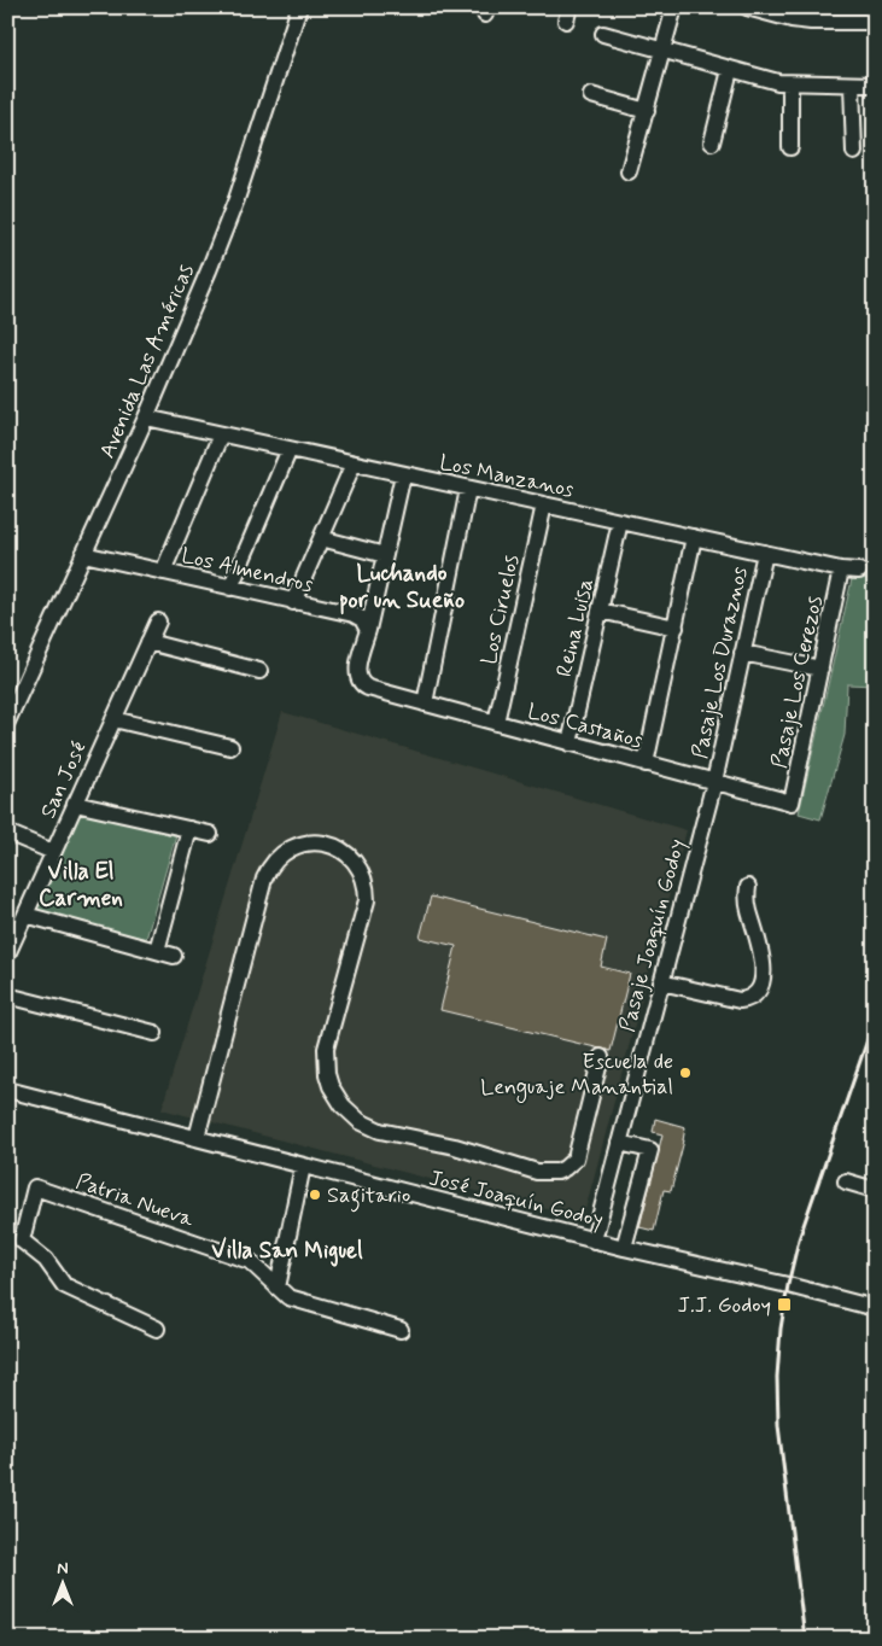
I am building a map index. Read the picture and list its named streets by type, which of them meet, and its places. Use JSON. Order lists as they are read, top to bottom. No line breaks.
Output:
{"streets":{"street":["Avenida Las Américas","Los Manzanos","Los Almendros","Los Ciruelos","Reina Luisa","Pasaje Los Duraznos","Pasaje Los Cerezos","Los Castaños","San José","Pasaje Joaquín Godoy","José Joaquín Godoy","Patria Nueva"]},"crossings":[["Avenida Las Américas","Los Manzanos"],["Avenida Las Américas","Los Almendros"],["Los Manzanos","Los Ciruelos"],["Los Manzanos","Reina Luisa"],["Los Manzanos","Pasaje Los Duraznos"],["Los Manzanos","Pasaje Los Cerezos"],["Los Almendros","Los Castaños"],["Los Ciruelos","Los Castaños"],["Reina Luisa","Los Castaños"],["Pasaje Los Duraznos","Los Castaños"],["Pasaje Los Duraznos","Pasaje Joaquín Godoy"],["Pasaje Los Cerezos","Los Castaños"],["Los Castaños","Pasaje Joaquín Godoy"],["Pasaje Joaquín Godoy","José Joaquín Godoy"]],"districts":["Luchando por un Sueño","Villa El Carmen","Villa San Miguel"],"places":{"other":["Escuela de Lenguaje Manantial","Sagitario"],"transit":["J.J. Godoy"]},"north":"top"}
